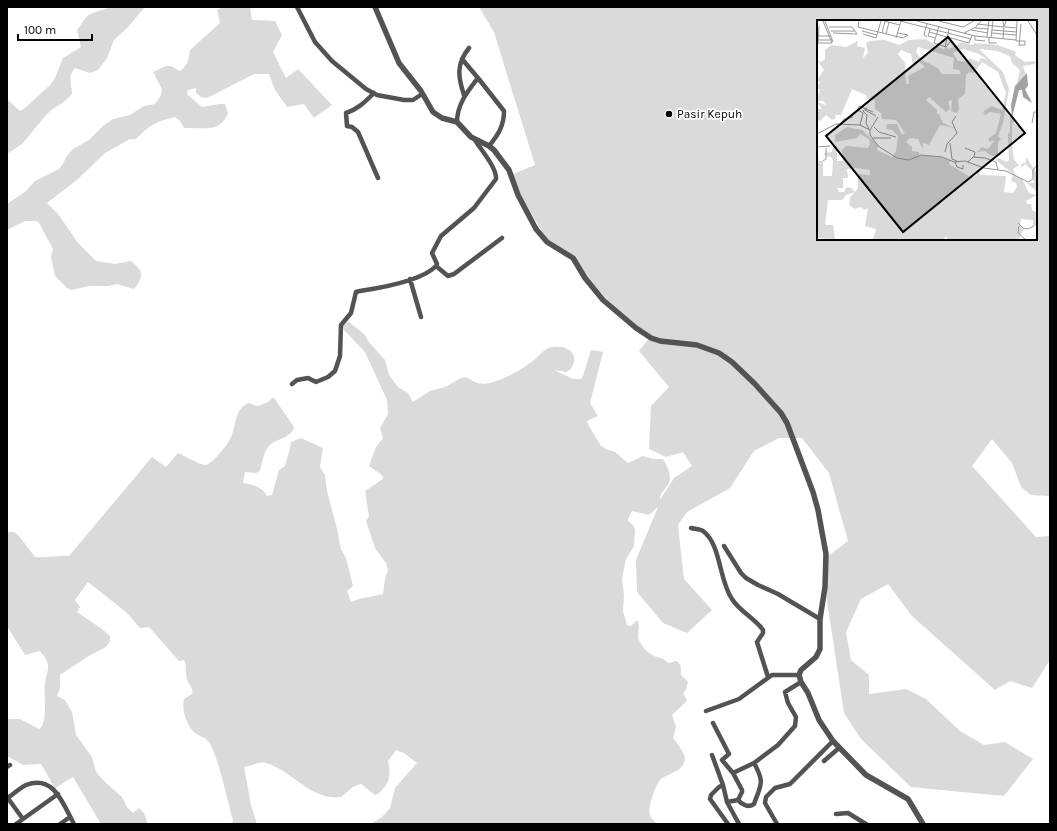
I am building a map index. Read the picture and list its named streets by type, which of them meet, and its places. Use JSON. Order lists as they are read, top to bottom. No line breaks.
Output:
{"places":["Pasir Kepuh"],"scale_bar":"100 m"}
